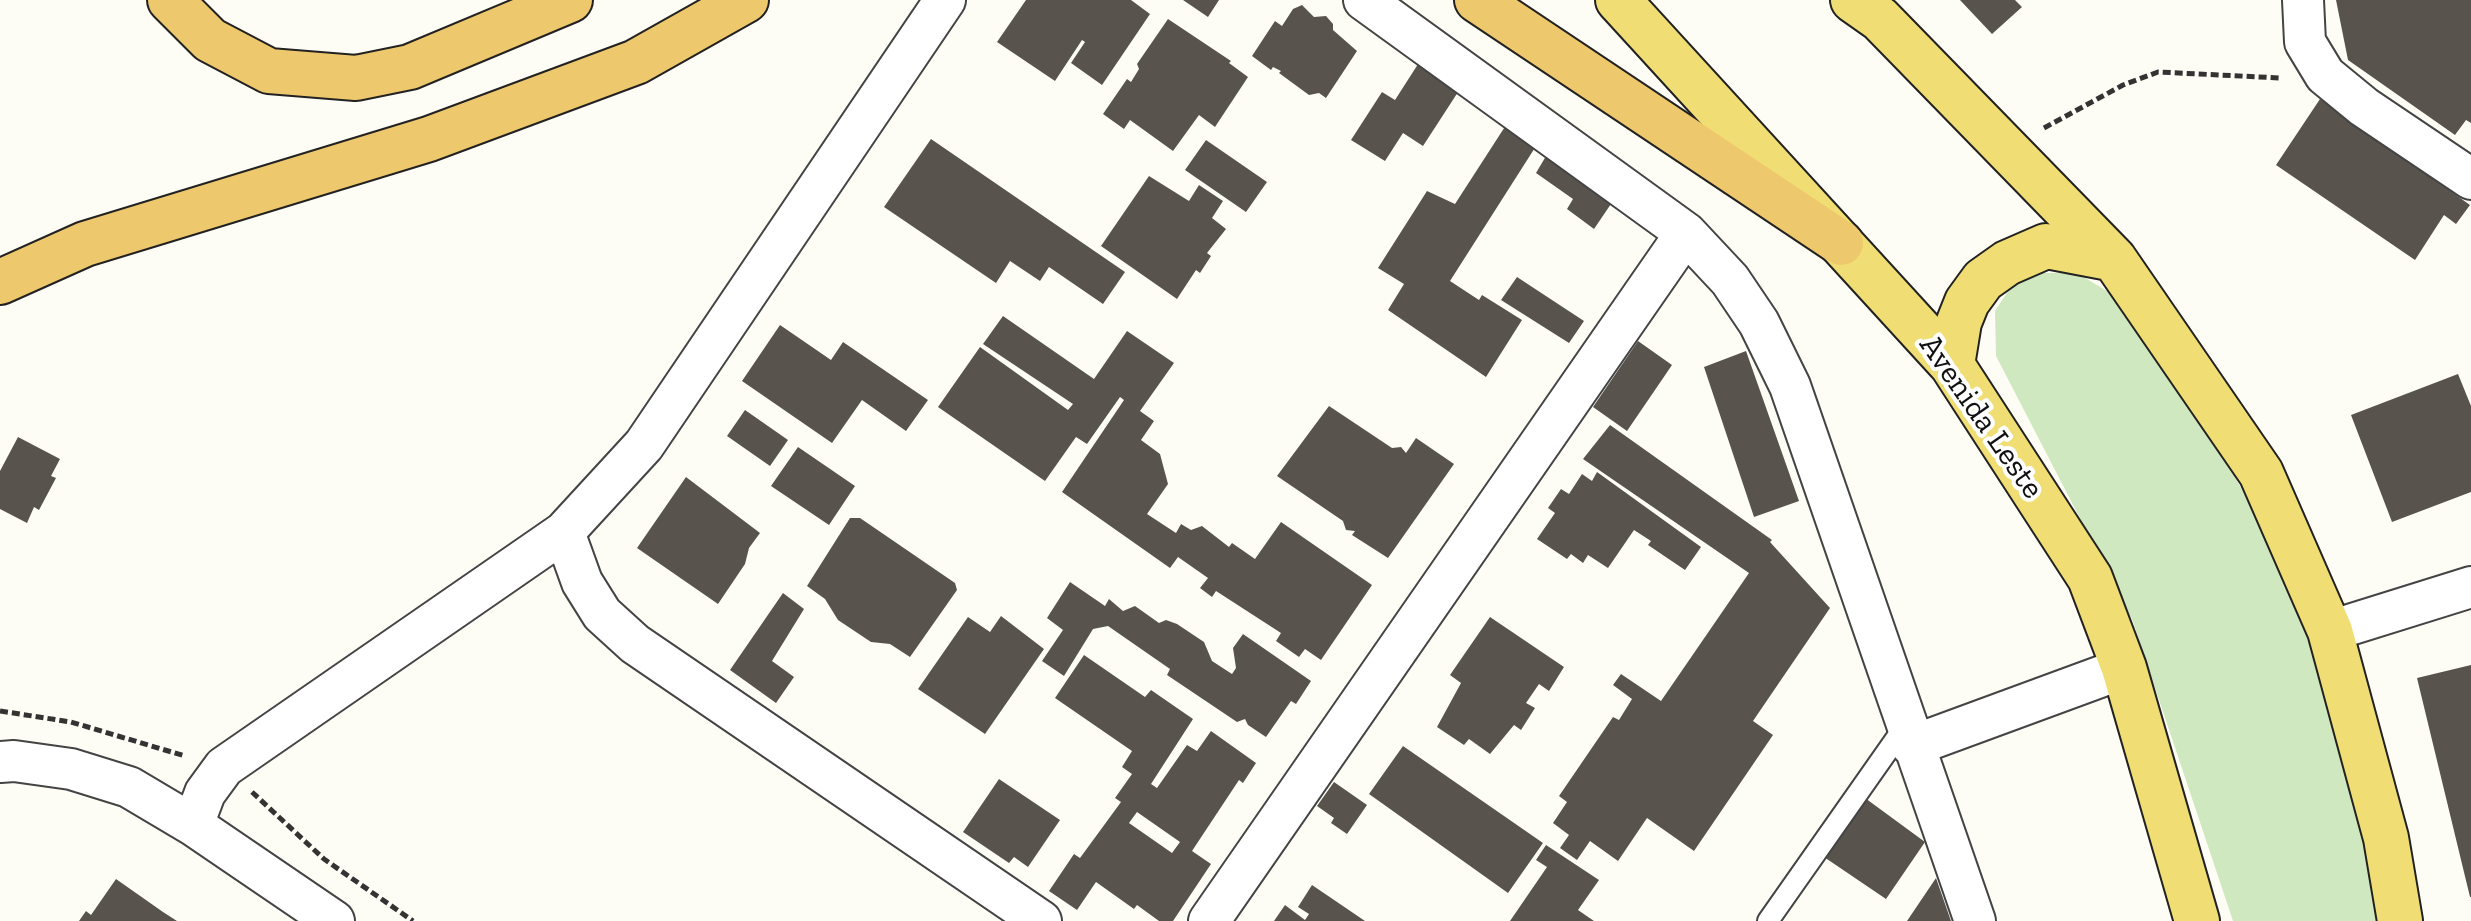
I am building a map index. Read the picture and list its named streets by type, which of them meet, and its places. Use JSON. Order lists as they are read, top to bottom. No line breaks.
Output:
{"streets":{"main road":["Avenida Leste"]}}
